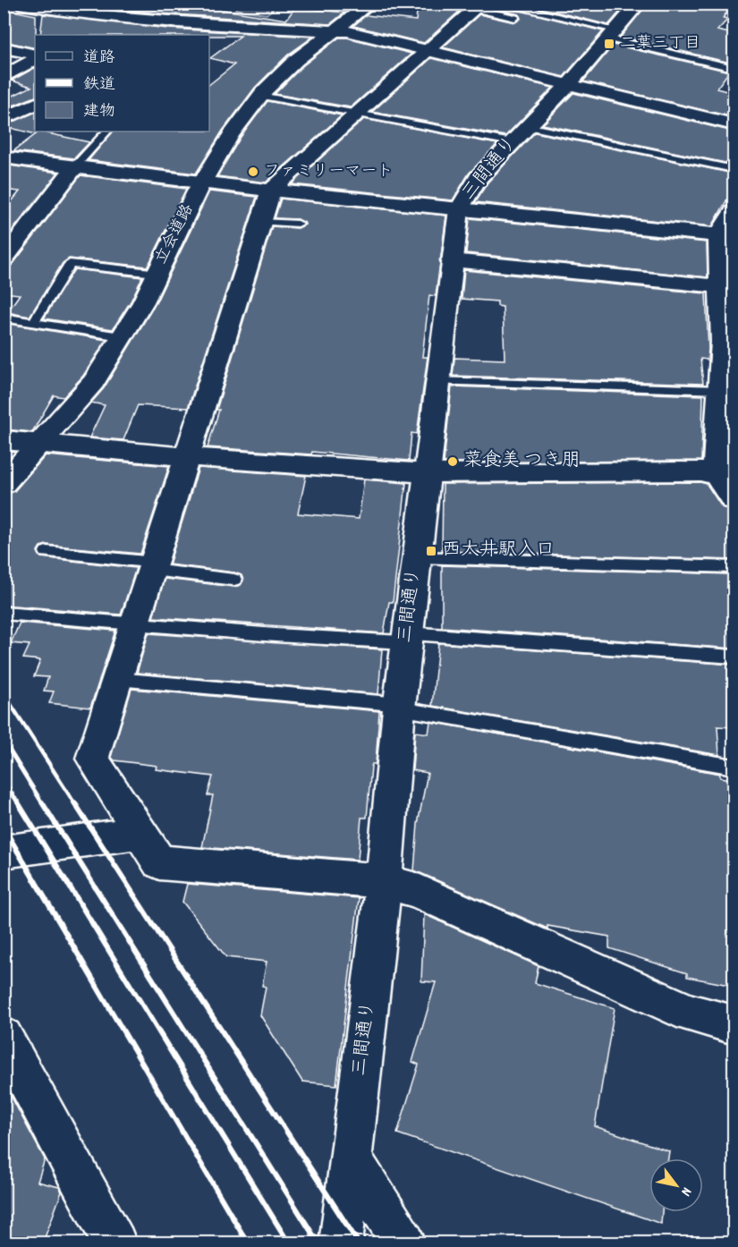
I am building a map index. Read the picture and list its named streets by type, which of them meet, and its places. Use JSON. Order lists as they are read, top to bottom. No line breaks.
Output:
{"streets":{"street":["三間通り","立会道路"]},"places":{"transit":["二葉三丁目","西大井駅入口"],"other":["ファミリーマート","菜食美 つき朋"]},"legend":["道路","鉄道","建物"],"north":"bottom right"}
